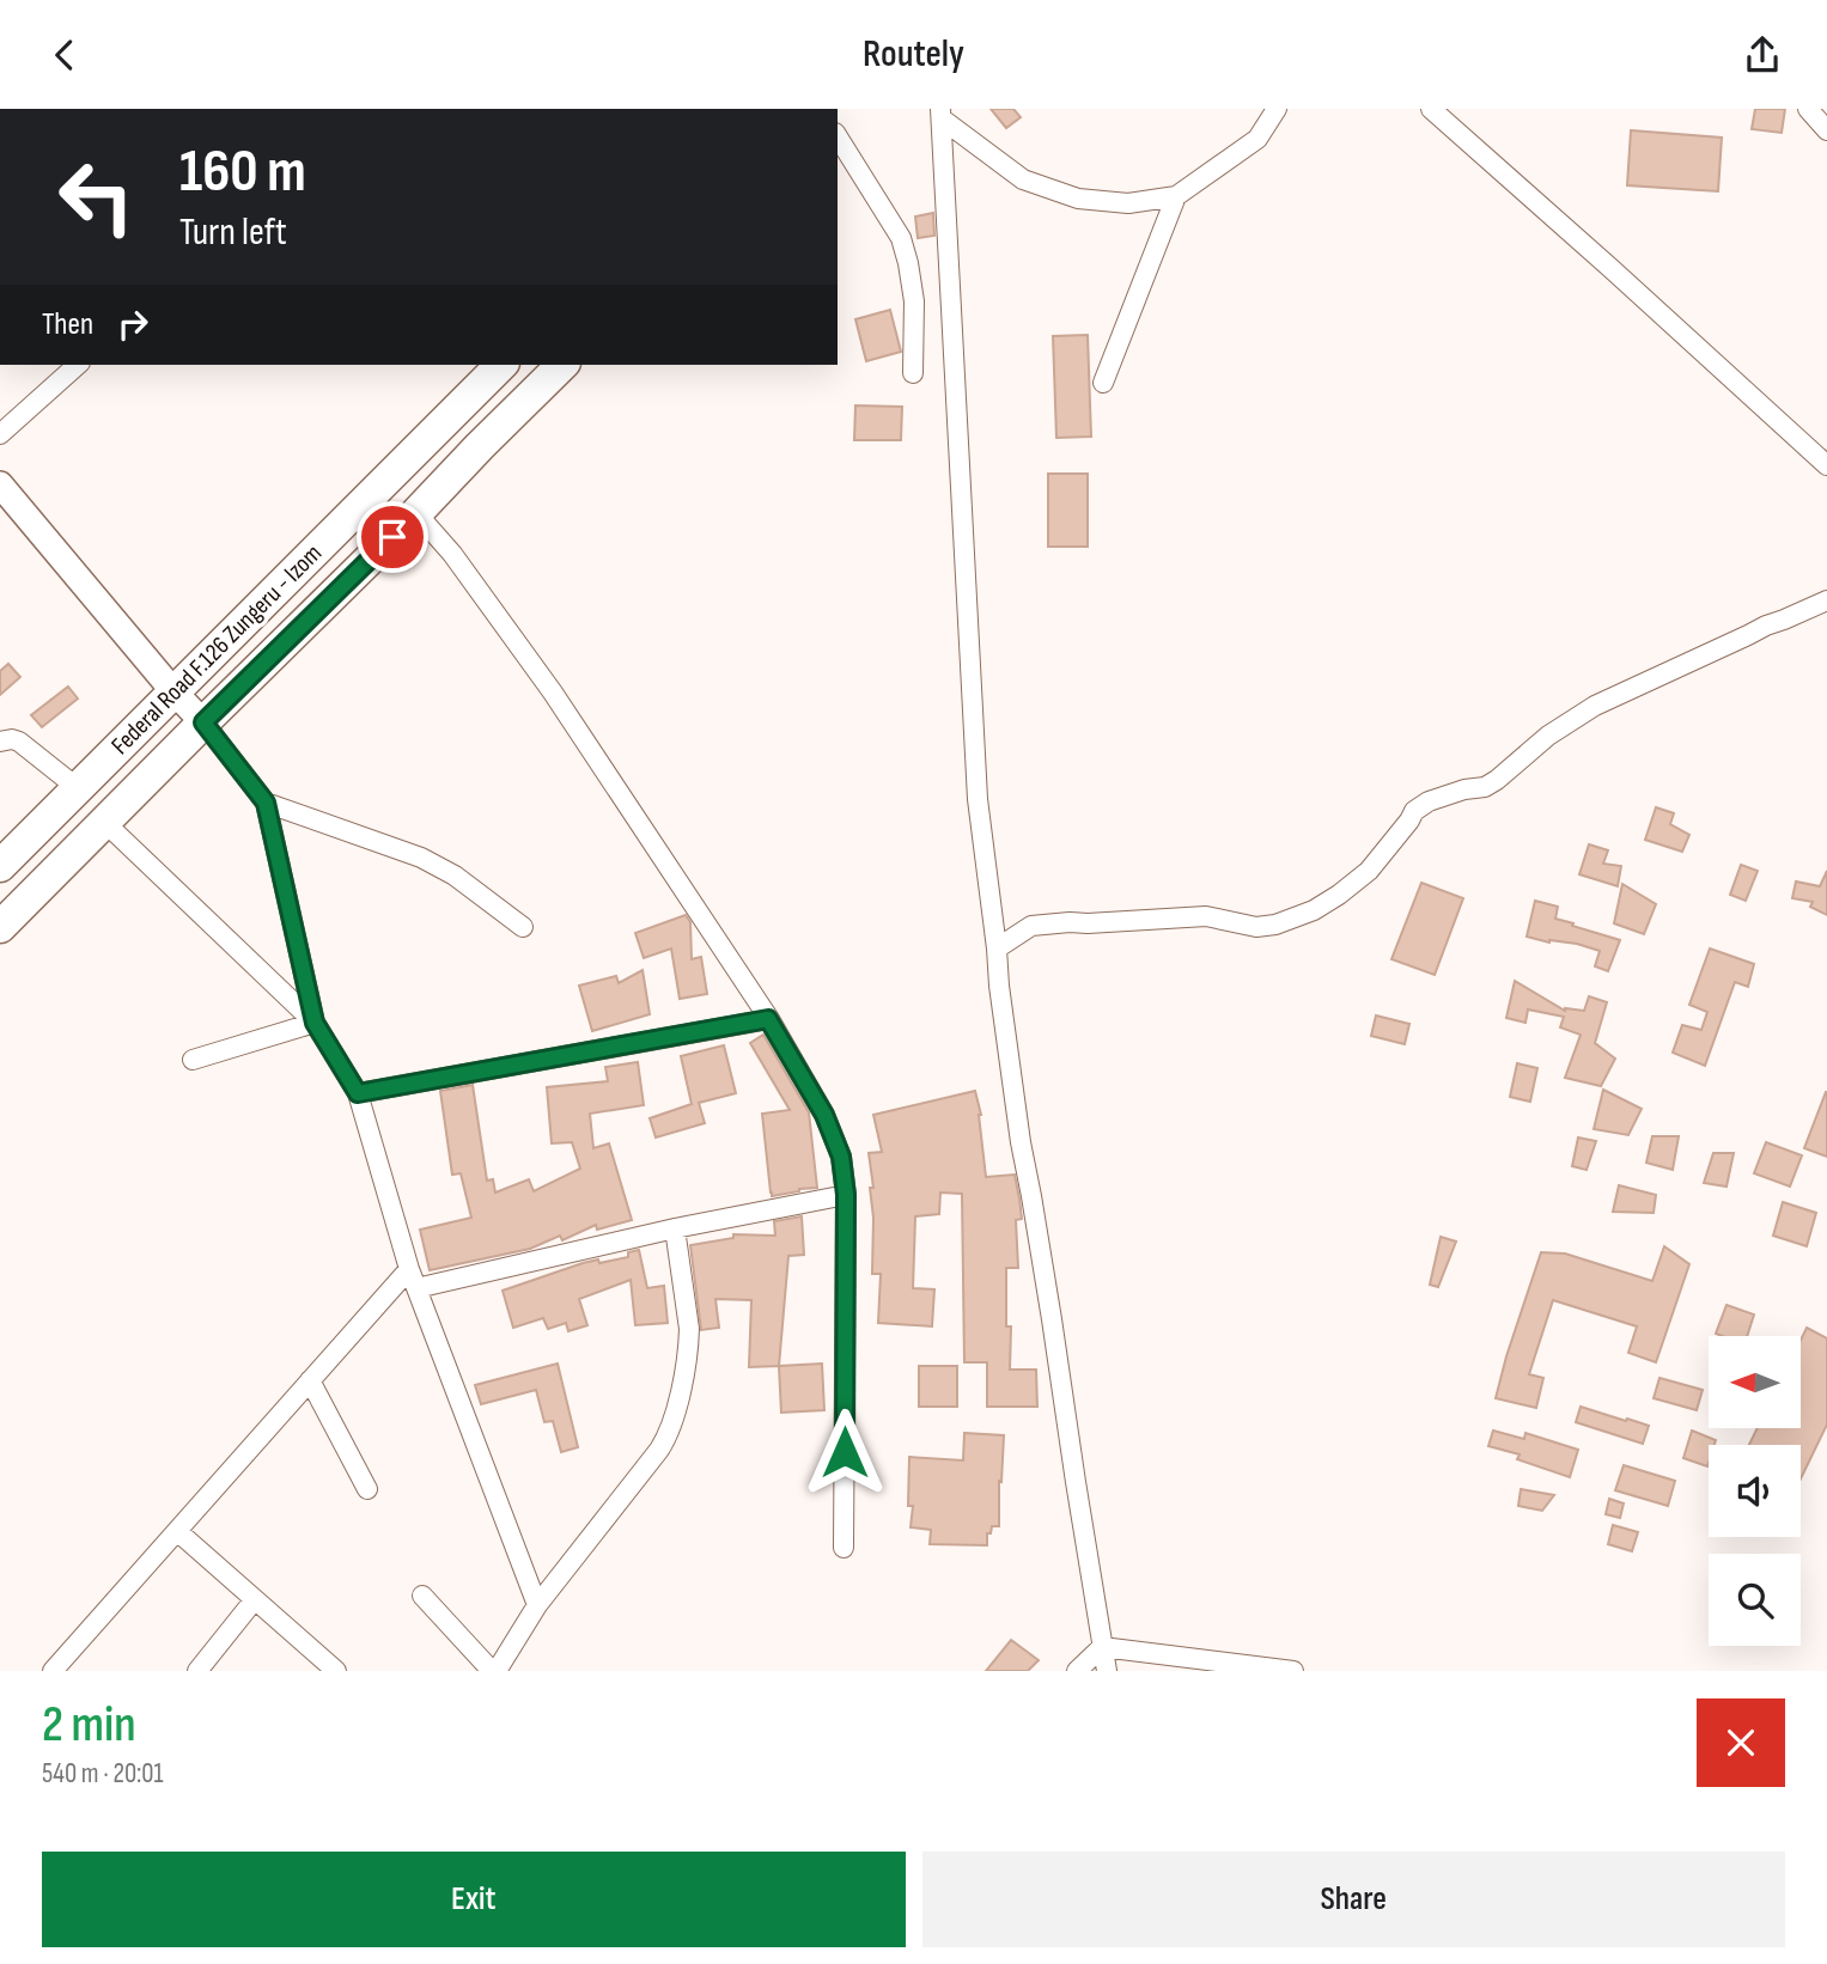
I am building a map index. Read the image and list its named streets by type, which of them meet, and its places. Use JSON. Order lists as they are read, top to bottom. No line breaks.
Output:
{"streets":{"main road":["Federal Road F.126 Zungeru - Izom"]},"north":"left","page":{"header":"Routely","turn":["160 m","Turn left"],"then":"Then","heading":["2 min","540 m · 20:01"],"buttons":["Exit","Share"]}}
